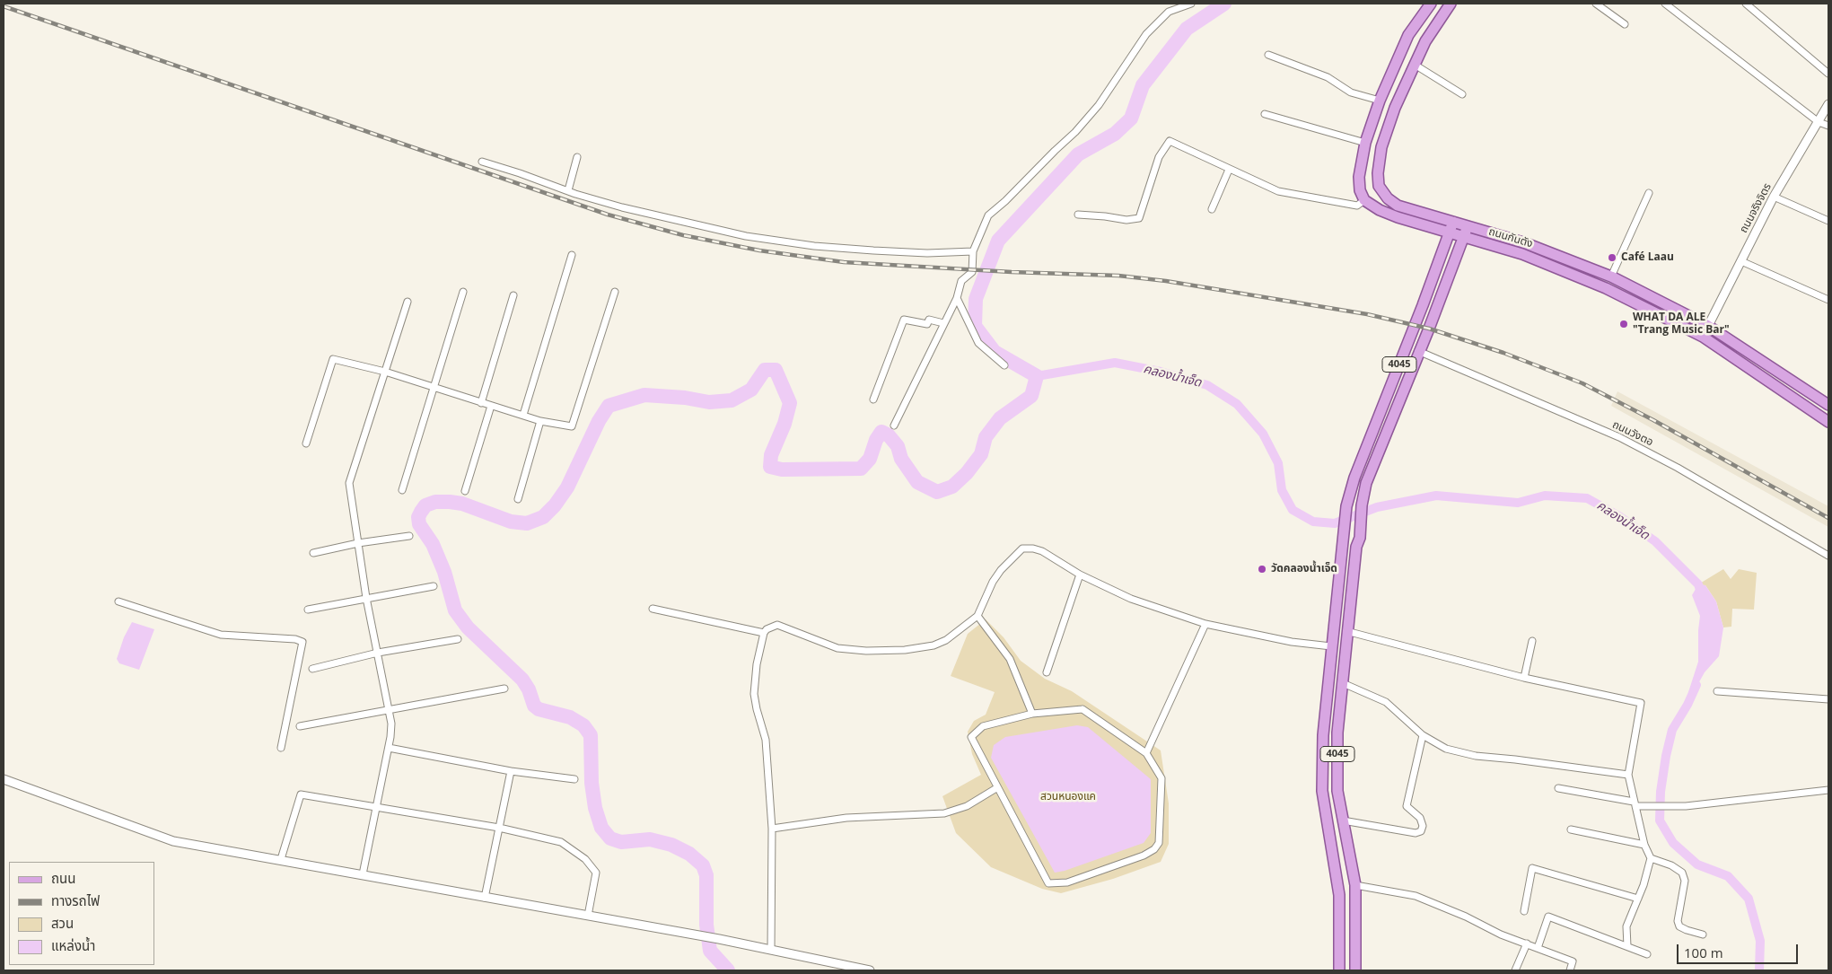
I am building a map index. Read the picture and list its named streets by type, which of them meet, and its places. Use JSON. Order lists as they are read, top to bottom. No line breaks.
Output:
{"streets":{"main road":["ถนนกันตัง","4045"],"street":["ถนนจริงจิตร","ถนนวังตอ"]},"crossings":[["ถนนจริงจิตร","ถนนกันตัง"],["ถนนกันตัง","4045"],["4045","ถนนวังตอ"]],"water":["คลองน้ำเจ็ด"],"parks":["สวนหนองแค"],"places":["Café Laau","WHAT DA ALE \"Trang Music Bar\"","วัดคลองน้ำเจ็ด"],"legend":["ถนน","ทางรถไฟ","สวน","แหล่งน้ำ"],"scale_bar":"100 m"}
